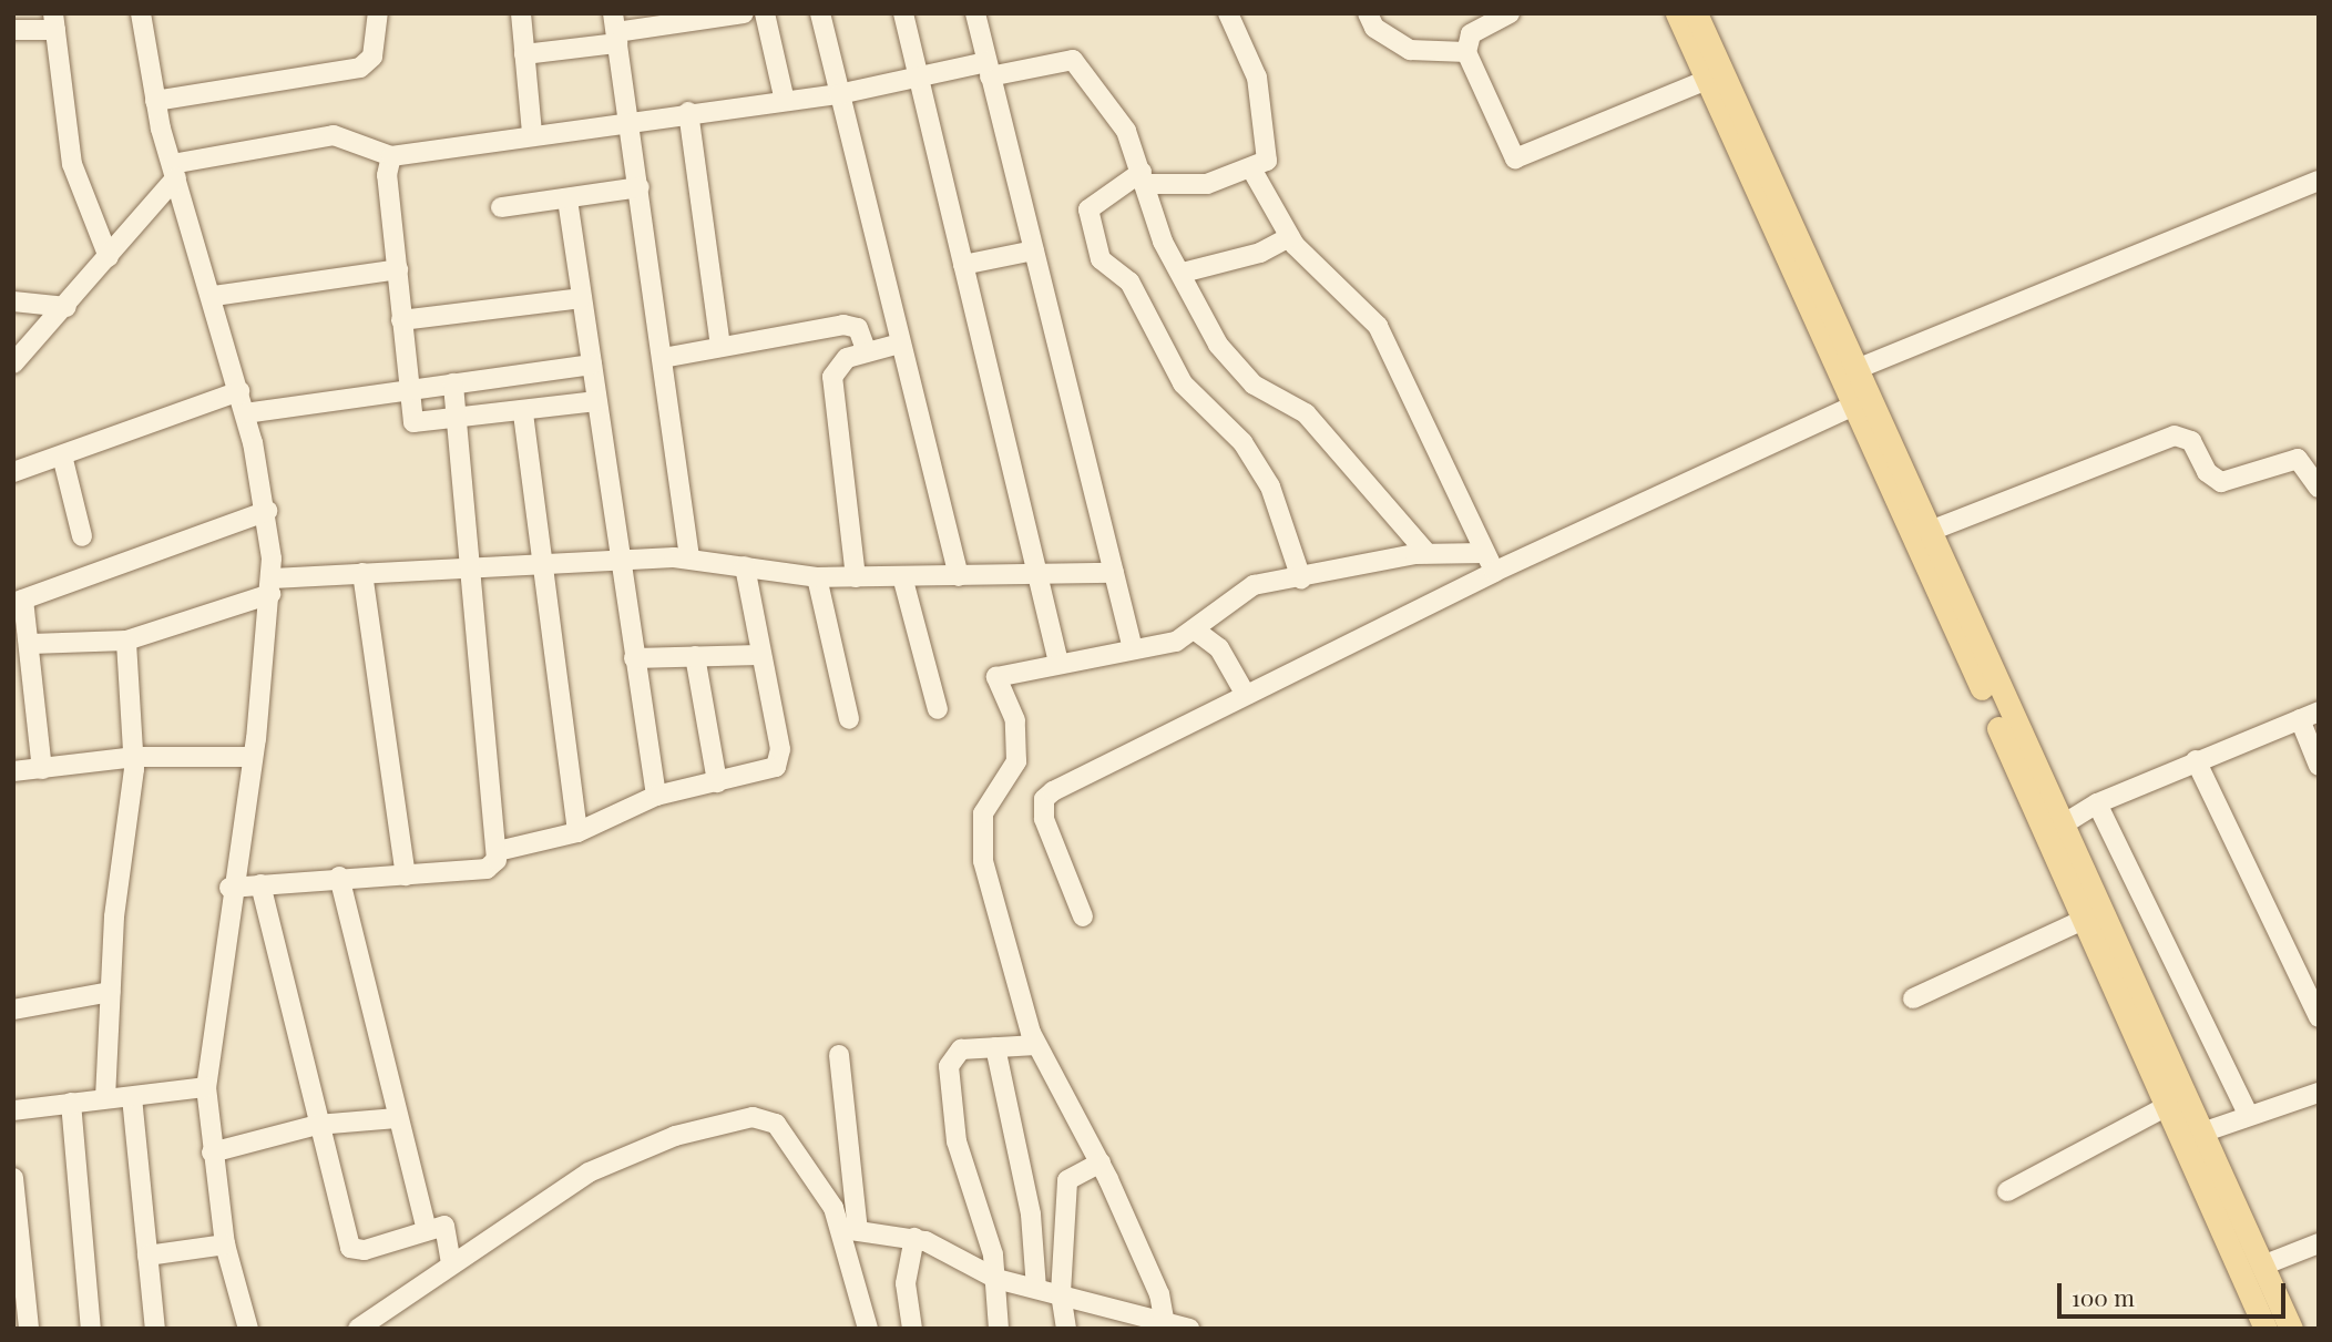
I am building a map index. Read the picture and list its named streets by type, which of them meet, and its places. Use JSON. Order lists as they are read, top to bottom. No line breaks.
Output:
{"scale_bar":"100 m"}
